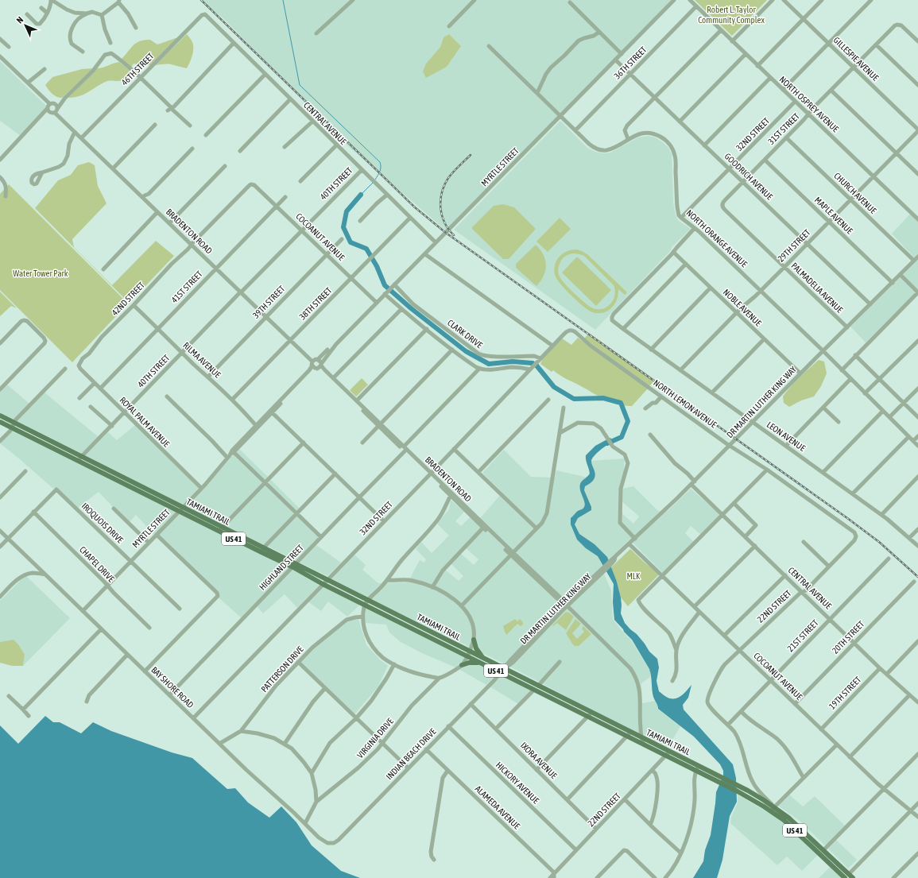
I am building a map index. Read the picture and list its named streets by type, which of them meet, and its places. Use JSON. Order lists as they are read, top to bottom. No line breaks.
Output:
{"streets":{"main road":["TAMIAMI TRAIL","US 41"],"street":["GILLESPIE AVENUE","36TH STREET","46TH STREET","NORTH OSPREY AVENUE","CENTRAL AVENUE","31ST STREET","32ND STREET","MYRTLE STREET","GOODRICH AVENUE","40TH STREET","CHURCH AVENUE","MAPLE AVENUE","BRADENTON ROAD","COCOANUT AVENUE","NORTH ORANGE AVENUE","29TH STREET","41ST STREET","PALMADELIA AVENUE","42ND STREET","39TH STREET","38TH STREET","NOBLE AVENUE","CLARK DRIVE","RILMA AVENUE","DR MARTIN LUTHER KING WAY","NORTH LEMON AVENUE","ROYAL PALM AVENUE","LEON AVENUE","IROQUOIS DRIVE","CHAPEL DRIVE","HIGHLAND STREET","22ND STREET","21ST STREET","20TH STREET","PATTERSON DRIVE","BAY SHORE ROAD","19TH STREET","VIRGINIA DRIVE","INDIAN BEACH DRIVE","IXORA AVENUE","HICKORY AVENUE","ALAMEDA AVENUE"]},"crossings":[["GILLESPIE AVENUE","31ST STREET"],["GILLESPIE AVENUE","29TH STREET"],["36TH STREET","NORTH OSPREY AVENUE"],["36TH STREET","GOODRICH AVENUE"],["36TH STREET","NORTH ORANGE AVENUE"],["46TH STREET","CENTRAL AVENUE"],["46TH STREET","BRADENTON ROAD"],["NORTH OSPREY AVENUE","31ST STREET"],["NORTH OSPREY AVENUE","32ND STREET"],["NORTH OSPREY AVENUE","29TH STREET"],["CENTRAL AVENUE","MYRTLE STREET"],["CENTRAL AVENUE","40TH STREET"],["CENTRAL AVENUE","38TH STREET"],["CENTRAL AVENUE","DR MARTIN LUTHER KING WAY"],["CENTRAL AVENUE","22ND STREET"],["CENTRAL AVENUE","21ST STREET"],["CENTRAL AVENUE","20TH STREET"],["CENTRAL AVENUE","19TH STREET"],["31ST STREET","GOODRICH AVENUE"],["31ST STREET","CHURCH AVENUE"],["31ST STREET","MAPLE AVENUE"],["31ST STREET","PALMADELIA AVENUE"],["32ND STREET","GOODRICH AVENUE"],["32ND STREET","BRADENTON ROAD"],["32ND STREET","NORTH ORANGE AVENUE"],["32ND STREET","CLARK DRIVE"],["32ND STREET","NORTH LEMON AVENUE"],["32ND STREET","TAMIAMI TRAIL"],["32ND STREET","BAY SHORE ROAD"],["MYRTLE STREET","GOODRICH AVENUE"],["MYRTLE STREET","BRADENTON ROAD"],["MYRTLE STREET","COCOANUT AVENUE"],["MYRTLE STREET","NORTH ORANGE AVENUE"],["MYRTLE STREET","CLARK DRIVE"],["MYRTLE STREET","RILMA AVENUE"],["MYRTLE STREET","ROYAL PALM AVENUE"],["MYRTLE STREET","TAMIAMI TRAIL"],["MYRTLE STREET","IROQUOIS DRIVE"],["MYRTLE STREET","CHAPEL DRIVE"],["MYRTLE STREET","BAY SHORE ROAD"],["GOODRICH AVENUE","29TH STREET"],["GOODRICH AVENUE","DR MARTIN LUTHER KING WAY"],["40TH STREET","BRADENTON ROAD"],["40TH STREET","COCOANUT AVENUE"],["40TH STREET","RILMA AVENUE"],["40TH STREET","ROYAL PALM AVENUE"],["40TH STREET","TAMIAMI TRAIL"],["CHURCH AVENUE","29TH STREET"],["CHURCH AVENUE","DR MARTIN LUTHER KING WAY"],["MAPLE AVENUE","29TH STREET"],["MAPLE AVENUE","DR MARTIN LUTHER KING WAY"],["BRADENTON ROAD","41ST STREET"],["BRADENTON ROAD","42ND STREET"],["BRADENTON ROAD","39TH STREET"],["BRADENTON ROAD","38TH STREET"],["BRADENTON ROAD","DR MARTIN LUTHER KING WAY"],["BRADENTON ROAD","TAMIAMI TRAIL"],["BRADENTON ROAD","HIGHLAND STREET"],["COCOANUT AVENUE","41ST STREET"],["COCOANUT AVENUE","42ND STREET"],["COCOANUT AVENUE","39TH STREET"],["COCOANUT AVENUE","38TH STREET"],["COCOANUT AVENUE","DR MARTIN LUTHER KING WAY"],["COCOANUT AVENUE","22ND STREET"],["COCOANUT AVENUE","21ST STREET"],["COCOANUT AVENUE","20TH STREET"],["COCOANUT AVENUE","19TH STREET"],["NORTH ORANGE AVENUE","29TH STREET"],["NORTH ORANGE AVENUE","DR MARTIN LUTHER KING WAY"],["29TH STREET","PALMADELIA AVENUE"],["29TH STREET","NOBLE AVENUE"],["29TH STREET","LEON AVENUE"],["41ST STREET","RILMA AVENUE"],["41ST STREET","ROYAL PALM AVENUE"],["PALMADELIA AVENUE","DR MARTIN LUTHER KING WAY"],["42ND STREET","RILMA AVENUE"],["42ND STREET","ROYAL PALM AVENUE"],["39TH STREET","RILMA AVENUE"],["38TH STREET","RILMA AVENUE"],["NOBLE AVENUE","DR MARTIN LUTHER KING WAY"],["NOBLE AVENUE","LEON AVENUE"],["DR MARTIN LUTHER KING WAY","NORTH LEMON AVENUE"],["DR MARTIN LUTHER KING WAY","LEON AVENUE"],["DR MARTIN LUTHER KING WAY","TAMIAMI TRAIL"],["DR MARTIN LUTHER KING WAY","INDIAN BEACH DRIVE"],["NORTH LEMON AVENUE","22ND STREET"],["TAMIAMI TRAIL","HIGHLAND STREET"],["TAMIAMI TRAIL","22ND STREET"],["TAMIAMI TRAIL","INDIAN BEACH DRIVE"],["IROQUOIS DRIVE","CHAPEL DRIVE"],["HIGHLAND STREET","BAY SHORE ROAD"],["22ND STREET","21ST STREET"],["22ND STREET","IXORA AVENUE"],["22ND STREET","HICKORY AVENUE"],["22ND STREET","ALAMEDA AVENUE"],["PATTERSON DRIVE","BAY SHORE ROAD"],["BAY SHORE ROAD","INDIAN BEACH DRIVE"],["INDIAN BEACH DRIVE","IXORA AVENUE"],["INDIAN BEACH DRIVE","HICKORY AVENUE"],["INDIAN BEACH DRIVE","ALAMEDA AVENUE"]],"parks":["Robert L. Taylor Community Complex","Water Tower Park","MLK"],"north":"top left"}
